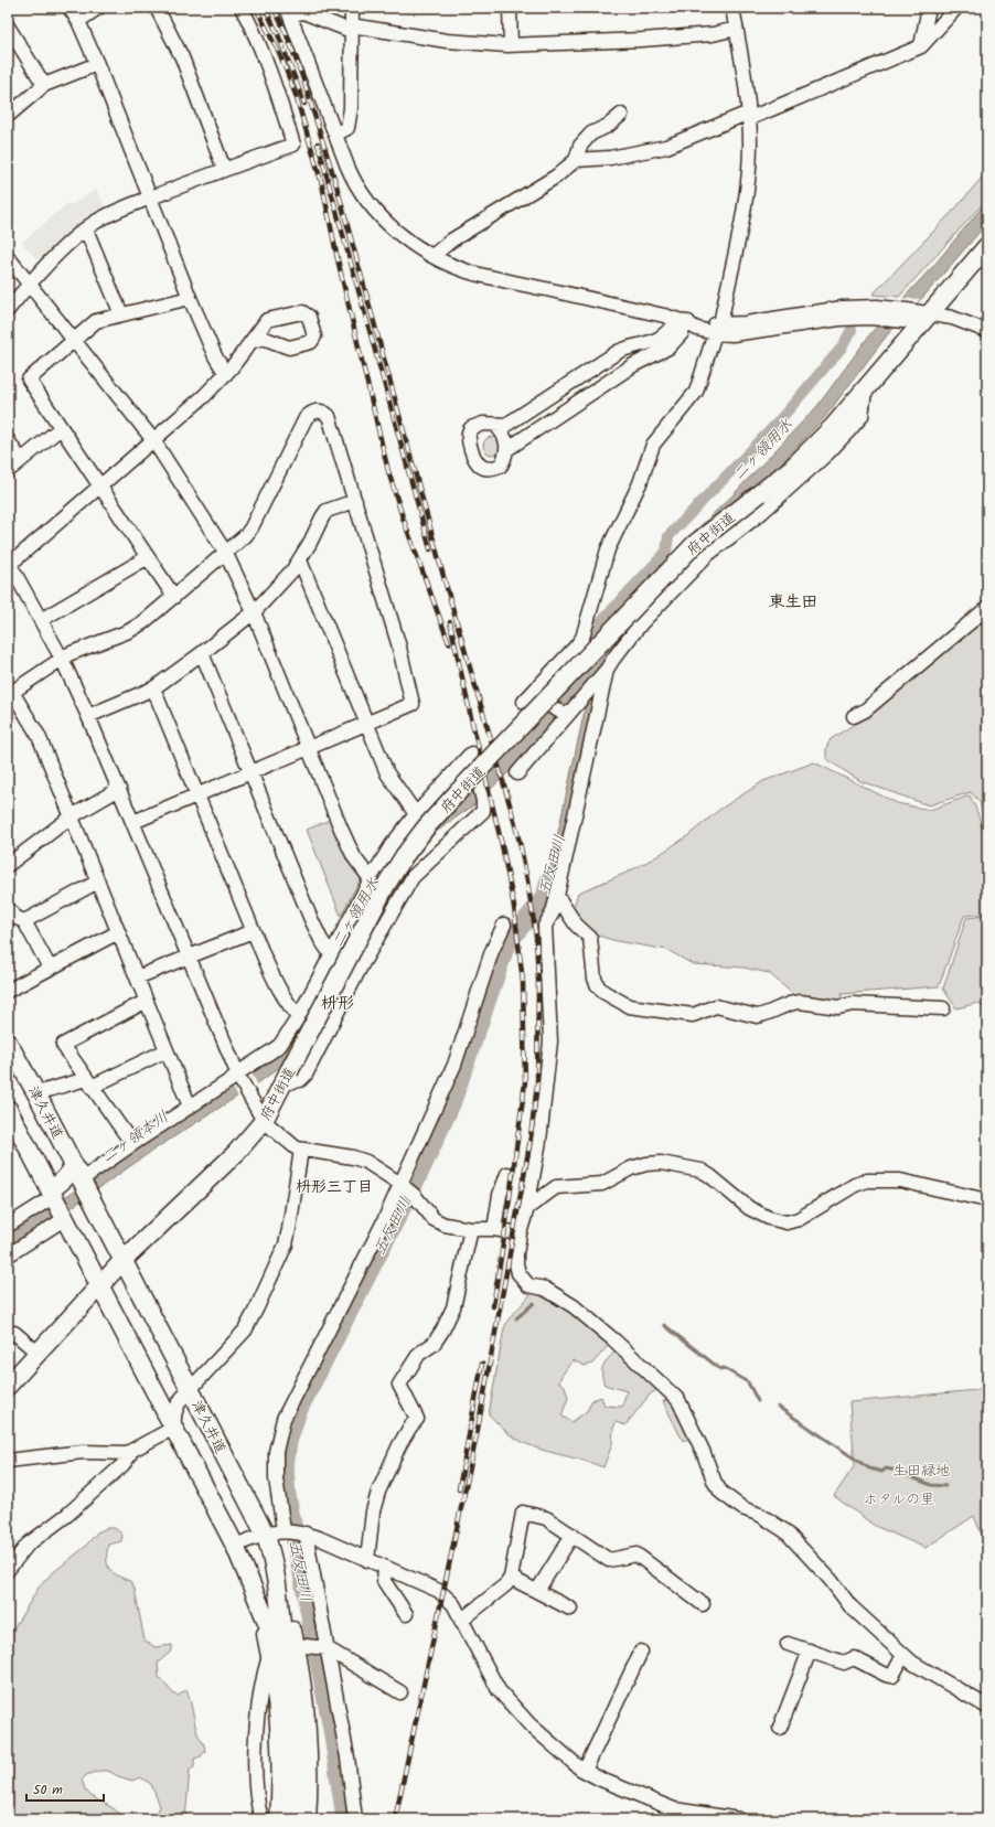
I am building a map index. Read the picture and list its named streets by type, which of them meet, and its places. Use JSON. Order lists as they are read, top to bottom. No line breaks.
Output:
{"streets":{"main road":["府中街道","津久井道"]},"crossings":[["府中街道","津久井道"]],"districts":["東生田","枡形","枡形三丁目"],"water":["二ヶ領用水","五反田川","二ヶ領本川"],"parks":["生田緑地","ホタルの里"],"scale_bar":"50 m"}
